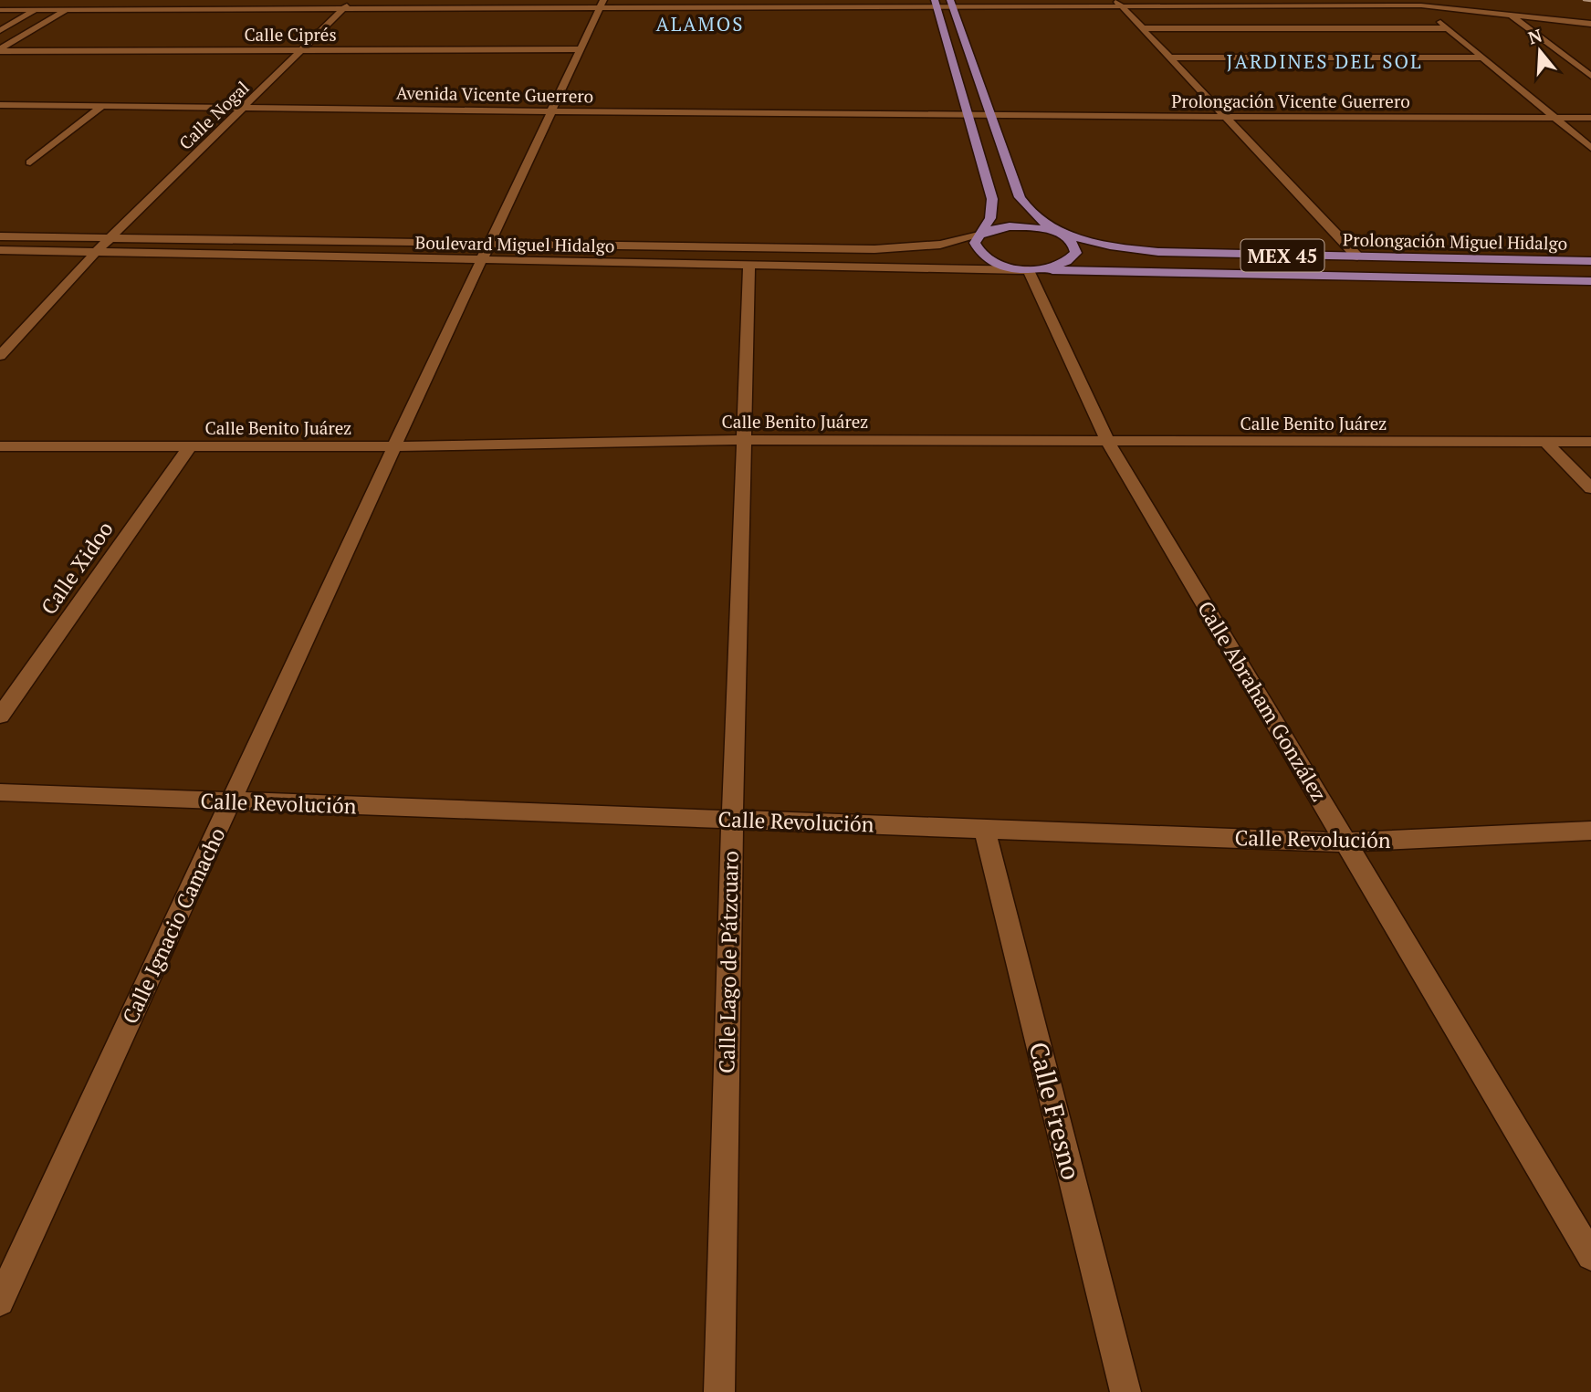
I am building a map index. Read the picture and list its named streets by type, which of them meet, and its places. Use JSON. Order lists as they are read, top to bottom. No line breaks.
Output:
{"streets":{"main road":["Prolongación Miguel Hidalgo","MEX 45"],"street":["Calle Ciprés","Avenida Vicente Guerrero","Prolongación Vicente Guerrero","Calle Nogal","Boulevard Miguel Hidalgo","Calle Benito Juárez","Calle Xidoo","Calle Abraham González","Calle Revolución","Calle Ignacio Camacho","Calle Lago de Pátzcuaro","Calle Fresno"]},"crossings":[["Calle Ciprés","Calle Nogal"],["Calle Ciprés","Calle Ignacio Camacho"],["Avenida Vicente Guerrero","Prolongación Vicente Guerrero"],["Avenida Vicente Guerrero","Calle Nogal"],["Avenida Vicente Guerrero","MEX 45"],["Avenida Vicente Guerrero","Calle Ignacio Camacho"],["Prolongación Vicente Guerrero","MEX 45"],["Calle Nogal","Boulevard Miguel Hidalgo"],["Prolongación Miguel Hidalgo","Boulevard Miguel Hidalgo"],["Prolongación Miguel Hidalgo","MEX 45"],["Prolongación Miguel Hidalgo","Calle Abraham González"],["Boulevard Miguel Hidalgo","MEX 45"],["Boulevard Miguel Hidalgo","Calle Abraham González"],["Boulevard Miguel Hidalgo","Calle Ignacio Camacho"],["Boulevard Miguel Hidalgo","Calle Lago de Pátzcuaro"],["MEX 45","Calle Abraham González"],["Calle Benito Juárez","Calle Xidoo"],["Calle Benito Juárez","Calle Abraham González"],["Calle Benito Juárez","Calle Ignacio Camacho"],["Calle Benito Juárez","Calle Lago de Pátzcuaro"],["Calle Abraham González","Calle Revolución"],["Calle Revolución","Calle Ignacio Camacho"],["Calle Revolución","Calle Lago de Pátzcuaro"],["Calle Revolución","Calle Fresno"]],"districts":["ALAMOS","JARDINES DEL SOL"],"north":"top"}
